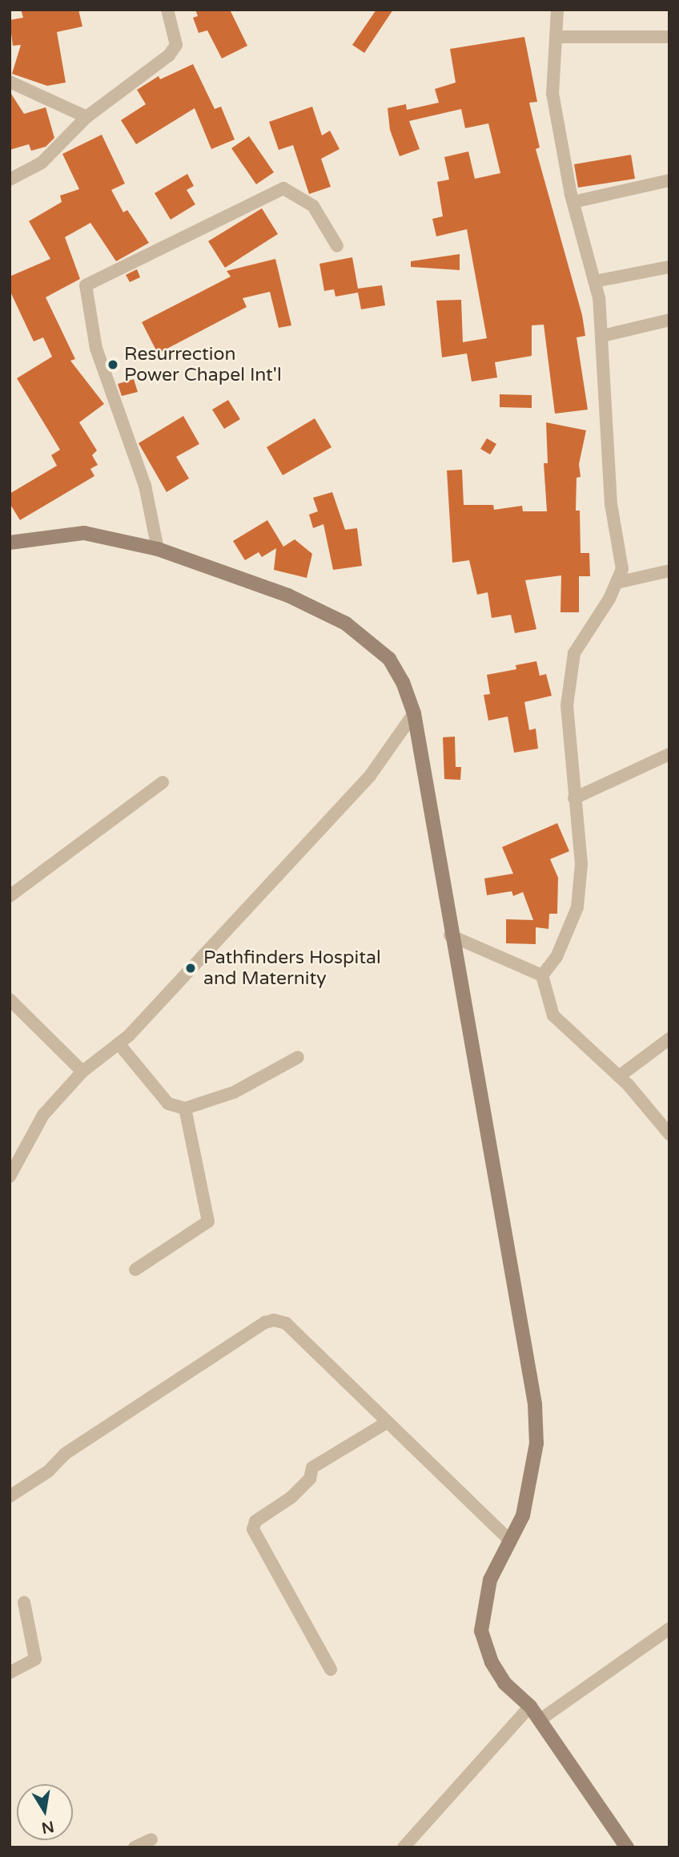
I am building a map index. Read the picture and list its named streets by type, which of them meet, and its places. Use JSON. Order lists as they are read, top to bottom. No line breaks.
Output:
{"places":["Resurrection Power Chapel Int'l","Pathfinders Hospital and Maternity"],"north":"bottom"}
